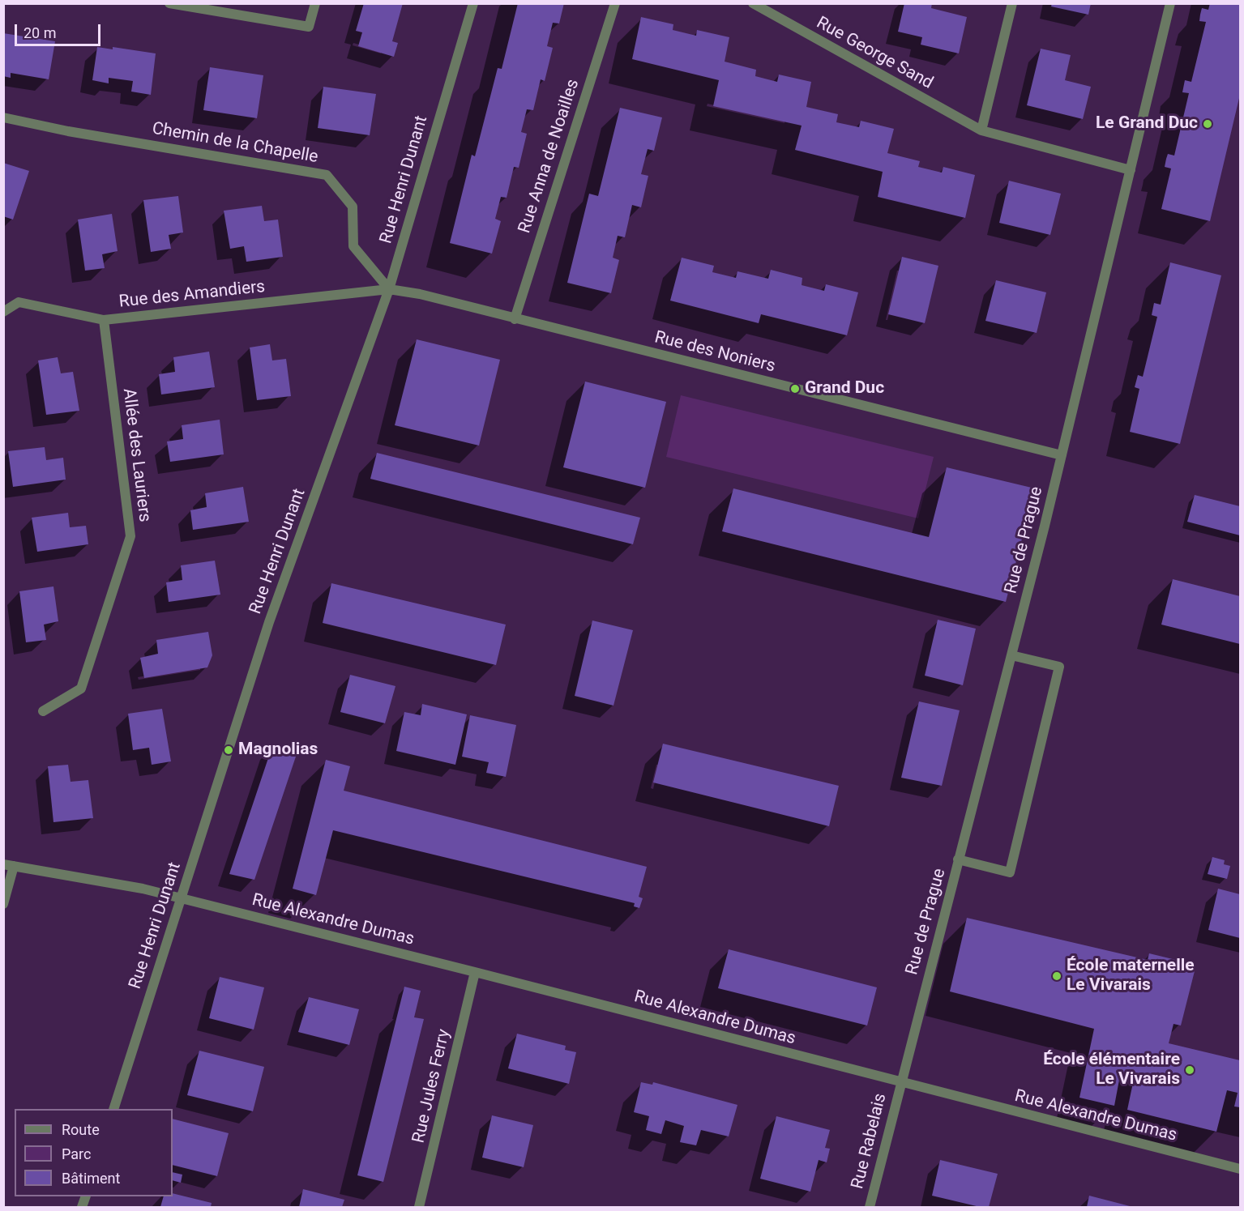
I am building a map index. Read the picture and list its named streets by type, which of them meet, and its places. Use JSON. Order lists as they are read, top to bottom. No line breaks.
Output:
{"streets":{"street":["Rue George Sand","Chemin de la Chapelle","Rue Anna de Noailles","Rue Henri Dunant","Rue des Amandiers","Rue des Noniers","Allée des Lauriers","Rue de Prague","Rue Alexandre Dumas","Rue Jules Ferry","Rue Rabelais"]},"crossings":[["Rue George Sand","Rue de Prague"],["Chemin de la Chapelle","Rue Henri Dunant"],["Chemin de la Chapelle","Rue des Amandiers"],["Chemin de la Chapelle","Rue des Noniers"],["Rue Anna de Noailles","Rue des Noniers"],["Rue Henri Dunant","Rue des Amandiers"],["Rue Henri Dunant","Rue des Noniers"],["Rue Henri Dunant","Rue Alexandre Dumas"],["Rue des Amandiers","Rue des Noniers"],["Rue des Amandiers","Allée des Lauriers"],["Rue des Noniers","Rue de Prague"],["Rue de Prague","Rue Alexandre Dumas"],["Rue de Prague","Rue Rabelais"],["Rue Alexandre Dumas","Rue Jules Ferry"],["Rue Alexandre Dumas","Rue Rabelais"]],"places":["Le Grand Duc","Grand Duc","Magnolias","École maternelle Le Vivarais","École élémentaire Le Vivarais"],"legend":["Route","Parc","Bâtiment"],"scale_bar":"20 m"}
